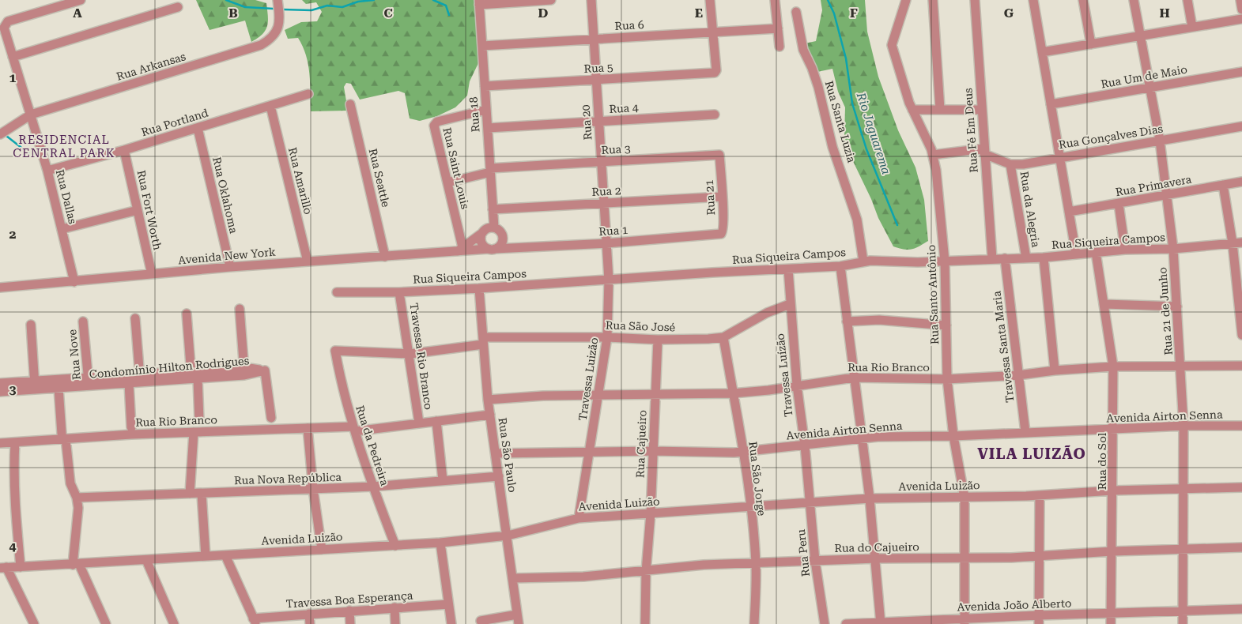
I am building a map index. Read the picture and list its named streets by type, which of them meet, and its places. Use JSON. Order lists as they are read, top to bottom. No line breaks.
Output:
{"streets":{"street":["Rua 6","Rua Arkansas","Rua 5","Rua Um de Maio","Rua 4","Rua 18","Rua Santa Luzia","Rua Portland","Rua 20","Rua Fé Em Deus","Rua Gonçalves Dias","Rua 3","Rua Saint Louis","Rua Seattle","Rua Amarillo","Rua Primavera","Rua 2","Rua Oklahoma","Rua Dallas","Rua 21","Rua da Alegria","Rua Fort Worth","Rua 1","Rua Siqueira Campos","Avenida New York","Rua Santo Antônio","Rua 21 de Junho","Rua São José","Travessa Santa Maria","Rua Nove","Travessa Rio Branco","Condomínio Hilton Rodrigues","Rua Rio Branco","Travessa Luízão","Travessa Luizão","Avenida Airton Senna","Rua Cajueiro","Rua da Pedreira","Rua São Paulo","Rua do Sol","Rua Nova República","Rua São Jorge","Avenida Luizão","Rua do Cajueiro","Rua Peru","Travessa Boa Esperança","Avenida João Alberto"]},"crossings":[["Rua 6","Rua 5"],["Rua 6","Rua 18"],["Rua 6","Rua 20"],["Rua Arkansas","Rua Dallas"],["Rua 5","Rua 18"],["Rua 5","Rua 20"],["Rua Um de Maio","Rua 21 de Junho"],["Rua 4","Rua 18"],["Rua 4","Rua 20"],["Rua 18","Rua 3"],["Rua 18","Rua Saint Louis"],["Rua 18","Rua 2"],["Rua 18","Rua 1"],["Rua 18","Avenida New York"],["Rua Santa Luzia","Rua Siqueira Campos"],["Rua Portland","Rua Amarillo"],["Rua Portland","Rua Oklahoma"],["Rua Portland","Rua Dallas"],["Rua Portland","Rua Fort Worth"],["Rua 20","Rua 3"],["Rua 20","Rua 2"],["Rua 20","Rua 1"],["Rua 20","Travessa Luizão"],["Rua Fé Em Deus","Rua Gonçalves Dias"],["Rua Fé Em Deus","Rua Siqueira Campos"],["Rua Gonçalves Dias","Rua da Alegria"],["Rua Gonçalves Dias","Rua Santo Antônio"],["Rua Gonçalves Dias","Rua 21 de Junho"],["Rua 3","Rua Saint Louis"],["Rua 3","Rua 21"],["Rua Saint Louis","Avenida New York"],["Rua Seattle","Avenida New York"],["Rua Amarillo","Avenida New York"],["Rua Primavera","Rua 21 de Junho"],["Rua 2","Rua 21"],["Rua Oklahoma","Avenida New York"],["Rua Dallas","Avenida New York"],["Rua 21","Rua 1"],["Rua da Alegria","Rua Siqueira Campos"],["Rua Fort Worth","Avenida New York"],["Rua 1","Avenida New York"],["Rua 1","Travessa Luizão"],["Rua Siqueira Campos","Rua Santo Antônio"],["Rua Siqueira Campos","Rua 21 de Junho"],["Rua Siqueira Campos","Travessa Santa Maria"],["Rua Siqueira Campos","Travessa Rio Branco"],["Rua Siqueira Campos","Travessa Luízão"],["Rua Siqueira Campos","Travessa Luizão"],["Rua Siqueira Campos","Rua São Paulo"],["Rua Siqueira Campos","Rua do Sol"],["Rua Santo Antônio","Rua Rio Branco"],["Rua Santo Antônio","Avenida Airton Senna"],["Rua Santo Antônio","Avenida Luizão"],["Rua Santo Antônio","Rua do Cajueiro"],["Rua Santo Antônio","Avenida João Alberto"],["Rua 21 de Junho","Rua Rio Branco"],["Rua 21 de Junho","Avenida Airton Senna"],["Rua 21 de Junho","Avenida Luizão"],["Rua 21 de Junho","Rua do Cajueiro"],["Rua 21 de Junho","Avenida João Alberto"],["Rua São José","Travessa Rio Branco"],["Rua São José","Travessa Luízão"],["Rua São José","Travessa Luizão"],["Rua São José","Rua Cajueiro"],["Rua São José","Rua da Pedreira"],["Rua São José","Rua São Paulo"],["Rua São José","Rua São Jorge"],["Travessa Santa Maria","Rua Rio Branco"],["Travessa Santa Maria","Avenida Airton Senna"],["Rua Nove","Condomínio Hilton Rodrigues"],["Travessa Rio Branco","Rua Rio Branco"],["Travessa Rio Branco","Rua Nova República"],["Rua Rio Branco","Travessa Luízão"],["Rua Rio Branco","Travessa Luizão"],["Rua Rio Branco","Rua Cajueiro"],["Rua Rio Branco","Rua da Pedreira"],["Rua Rio Branco","Rua São Paulo"],["Rua Rio Branco","Rua do Sol"],["Rua Rio Branco","Rua São Jorge"],["Travessa Luízão","Avenida Airton Senna"],["Travessa Luízão","Avenida Luizão"],["Travessa Luízão","Rua Peru"],["Travessa Luizão","Avenida Airton Senna"],["Travessa Luizão","Avenida Luizão"],["Avenida Airton Senna","Rua Cajueiro"],["Avenida Airton Senna","Rua São Paulo"],["Avenida Airton Senna","Rua do Sol"],["Avenida Airton Senna","Rua São Jorge"],["Rua Cajueiro","Avenida Luizão"],["Rua Cajueiro","Rua do Cajueiro"],["Rua da Pedreira","Rua Nova República"],["Rua da Pedreira","Avenida Luizão"],["Rua São Paulo","Rua Nova República"],["Rua São Paulo","Avenida Luizão"],["Rua São Paulo","Rua do Cajueiro"],["Rua do Sol","Avenida Luizão"],["Rua do Sol","Rua do Cajueiro"],["Rua do Sol","Avenida João Alberto"],["Rua São Jorge","Avenida Luizão"],["Rua São Jorge","Rua do Cajueiro"],["Avenida Luizão","Rua Peru"],["Rua do Cajueiro","Rua Peru"]],"districts":["RESIDENCIAL CENTRAL PARK","VILA LUIZÃO"],"water":["Rio Jaguarema"],"grid":{"columns":["A","B","C","D","E","F","G","H"],"rows":["1","2","3","4"]}}
